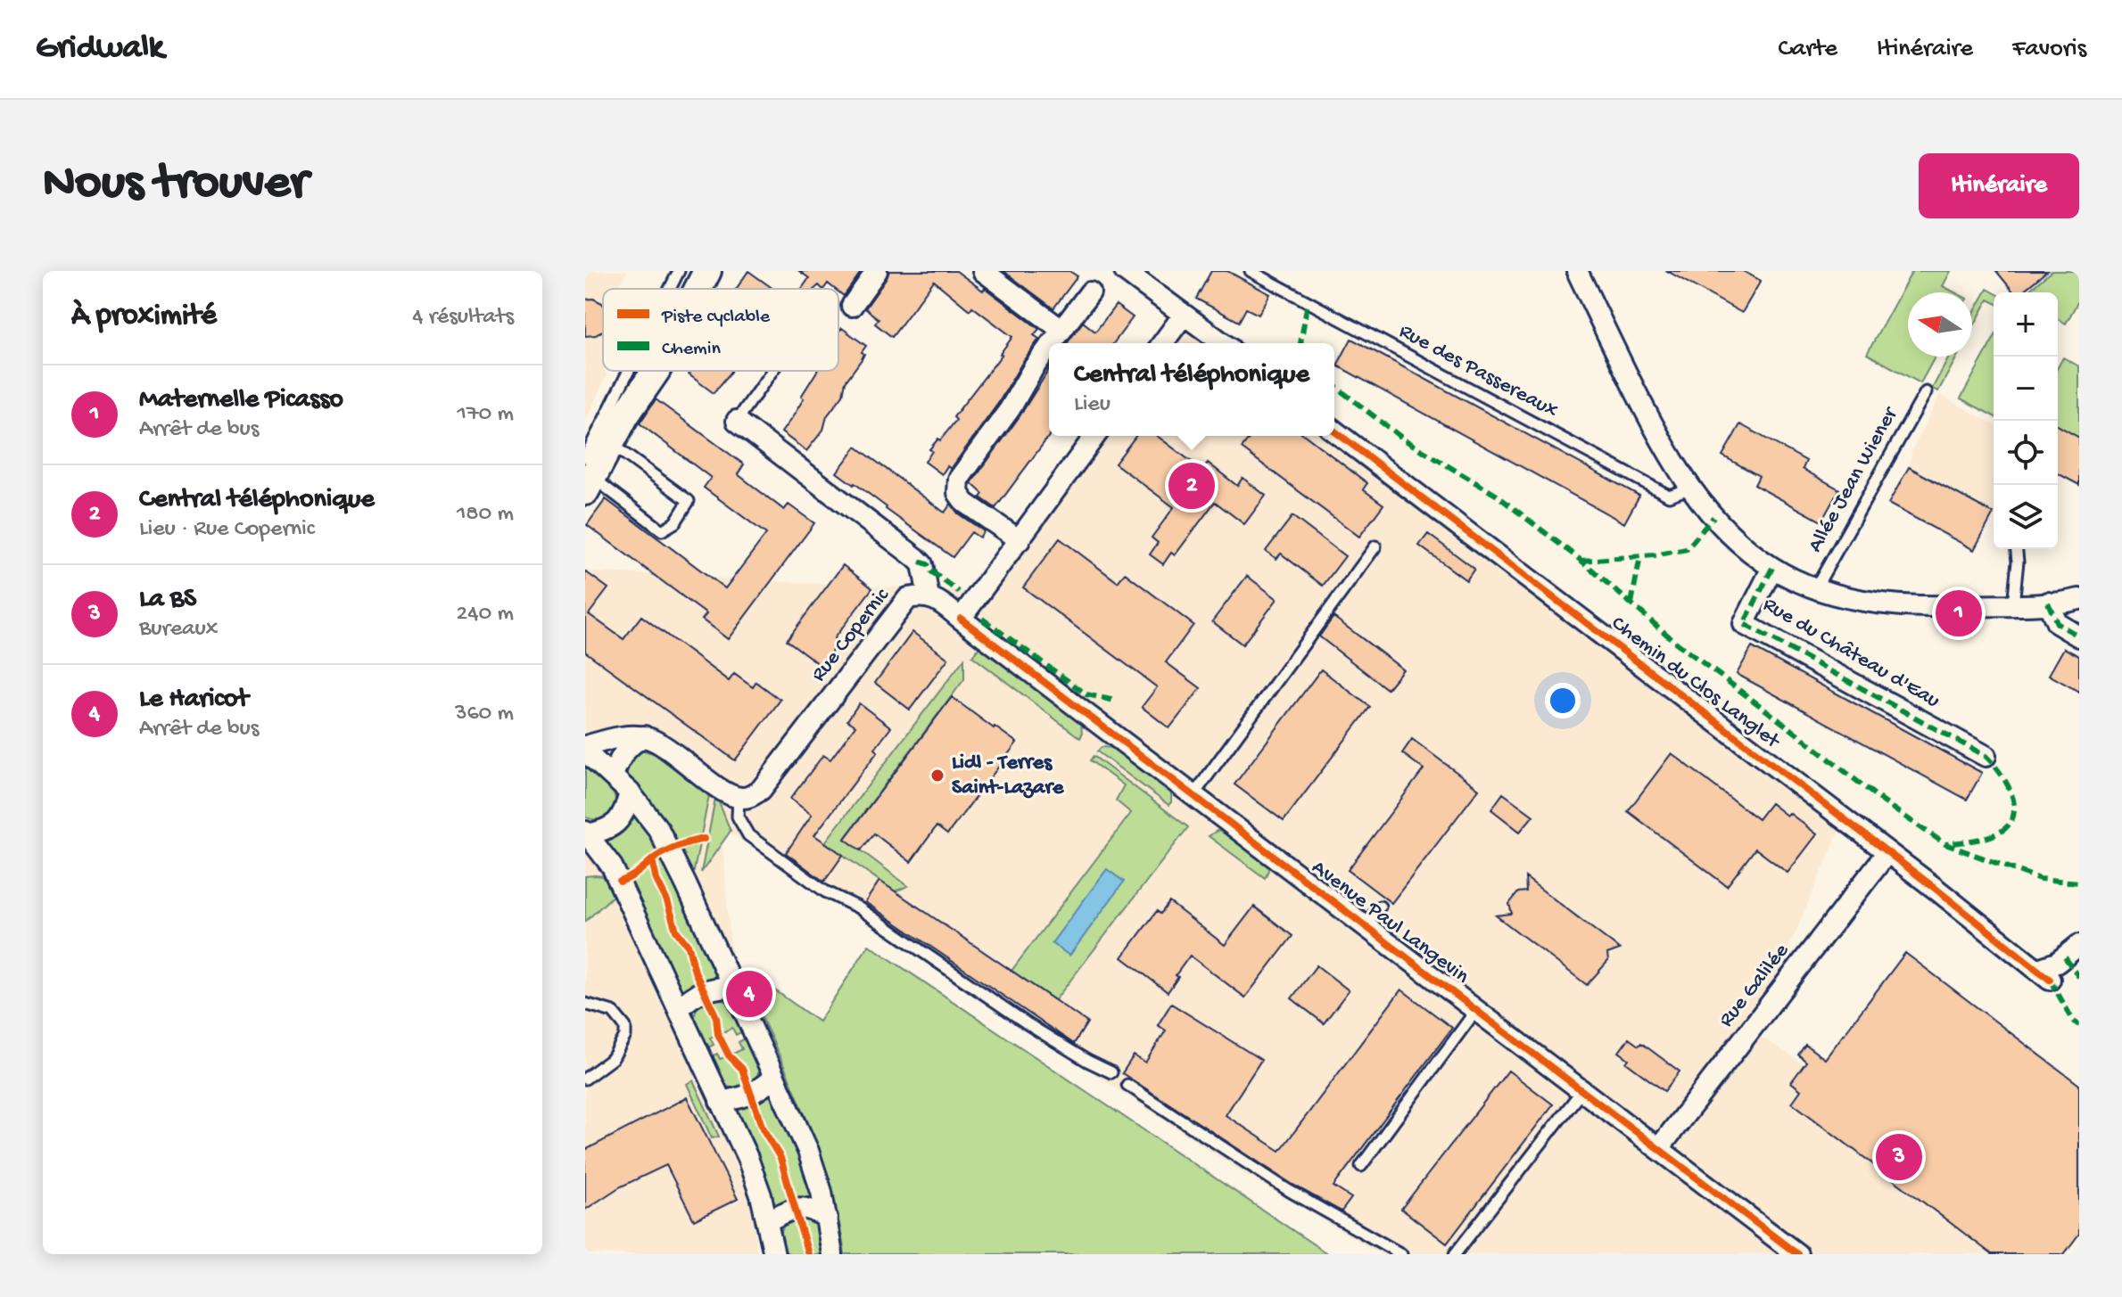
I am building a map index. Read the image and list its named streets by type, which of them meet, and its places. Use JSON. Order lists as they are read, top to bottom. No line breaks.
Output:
{"streets":{"street":["Rue Copernic","Rue du Château d'Eau","Chemin du Clos Langlet","Avenue Paul Langevin","Rue Galilée"],"lane":["Rue des Passereaux","Allée Jean Wiener"]},"crossings":[["Rue des Passereaux","Rue du Château d'Eau"],["Allée Jean Wiener","Rue du Château d'Eau"],["Chemin du Clos Langlet","Rue Galilée"],["Avenue Paul Langevin","Rue Galilée"]],"places":["Lidl - Terres Saint-Lazare"],"legend":["Piste cyclable","Chemin"],"north":"left","page":{"header":"Gridwalk","nav":["Carte","Itinéraire","Favoris"],"buttons":"Itinéraire","title":"Nous trouver","heading":["À proximité","4 résultats"],"map_buttons":["+","−"],"popup":["Central téléphonique","Lieu"],"list":[{"mark":"1","name":"Maternelle Picasso","note":"Arrêt de bus","value":"170 m"},{"mark":"2","name":"Central téléphonique","note":"Lieu · Rue Copernic","value":"180 m"},{"mark":"3","name":"La BS","note":"Bureaux","value":"240 m"},{"mark":"4","name":"Le Haricot","note":"Arrêt de bus","value":"360 m"}],"pins":["2","1","4","3"]}}
